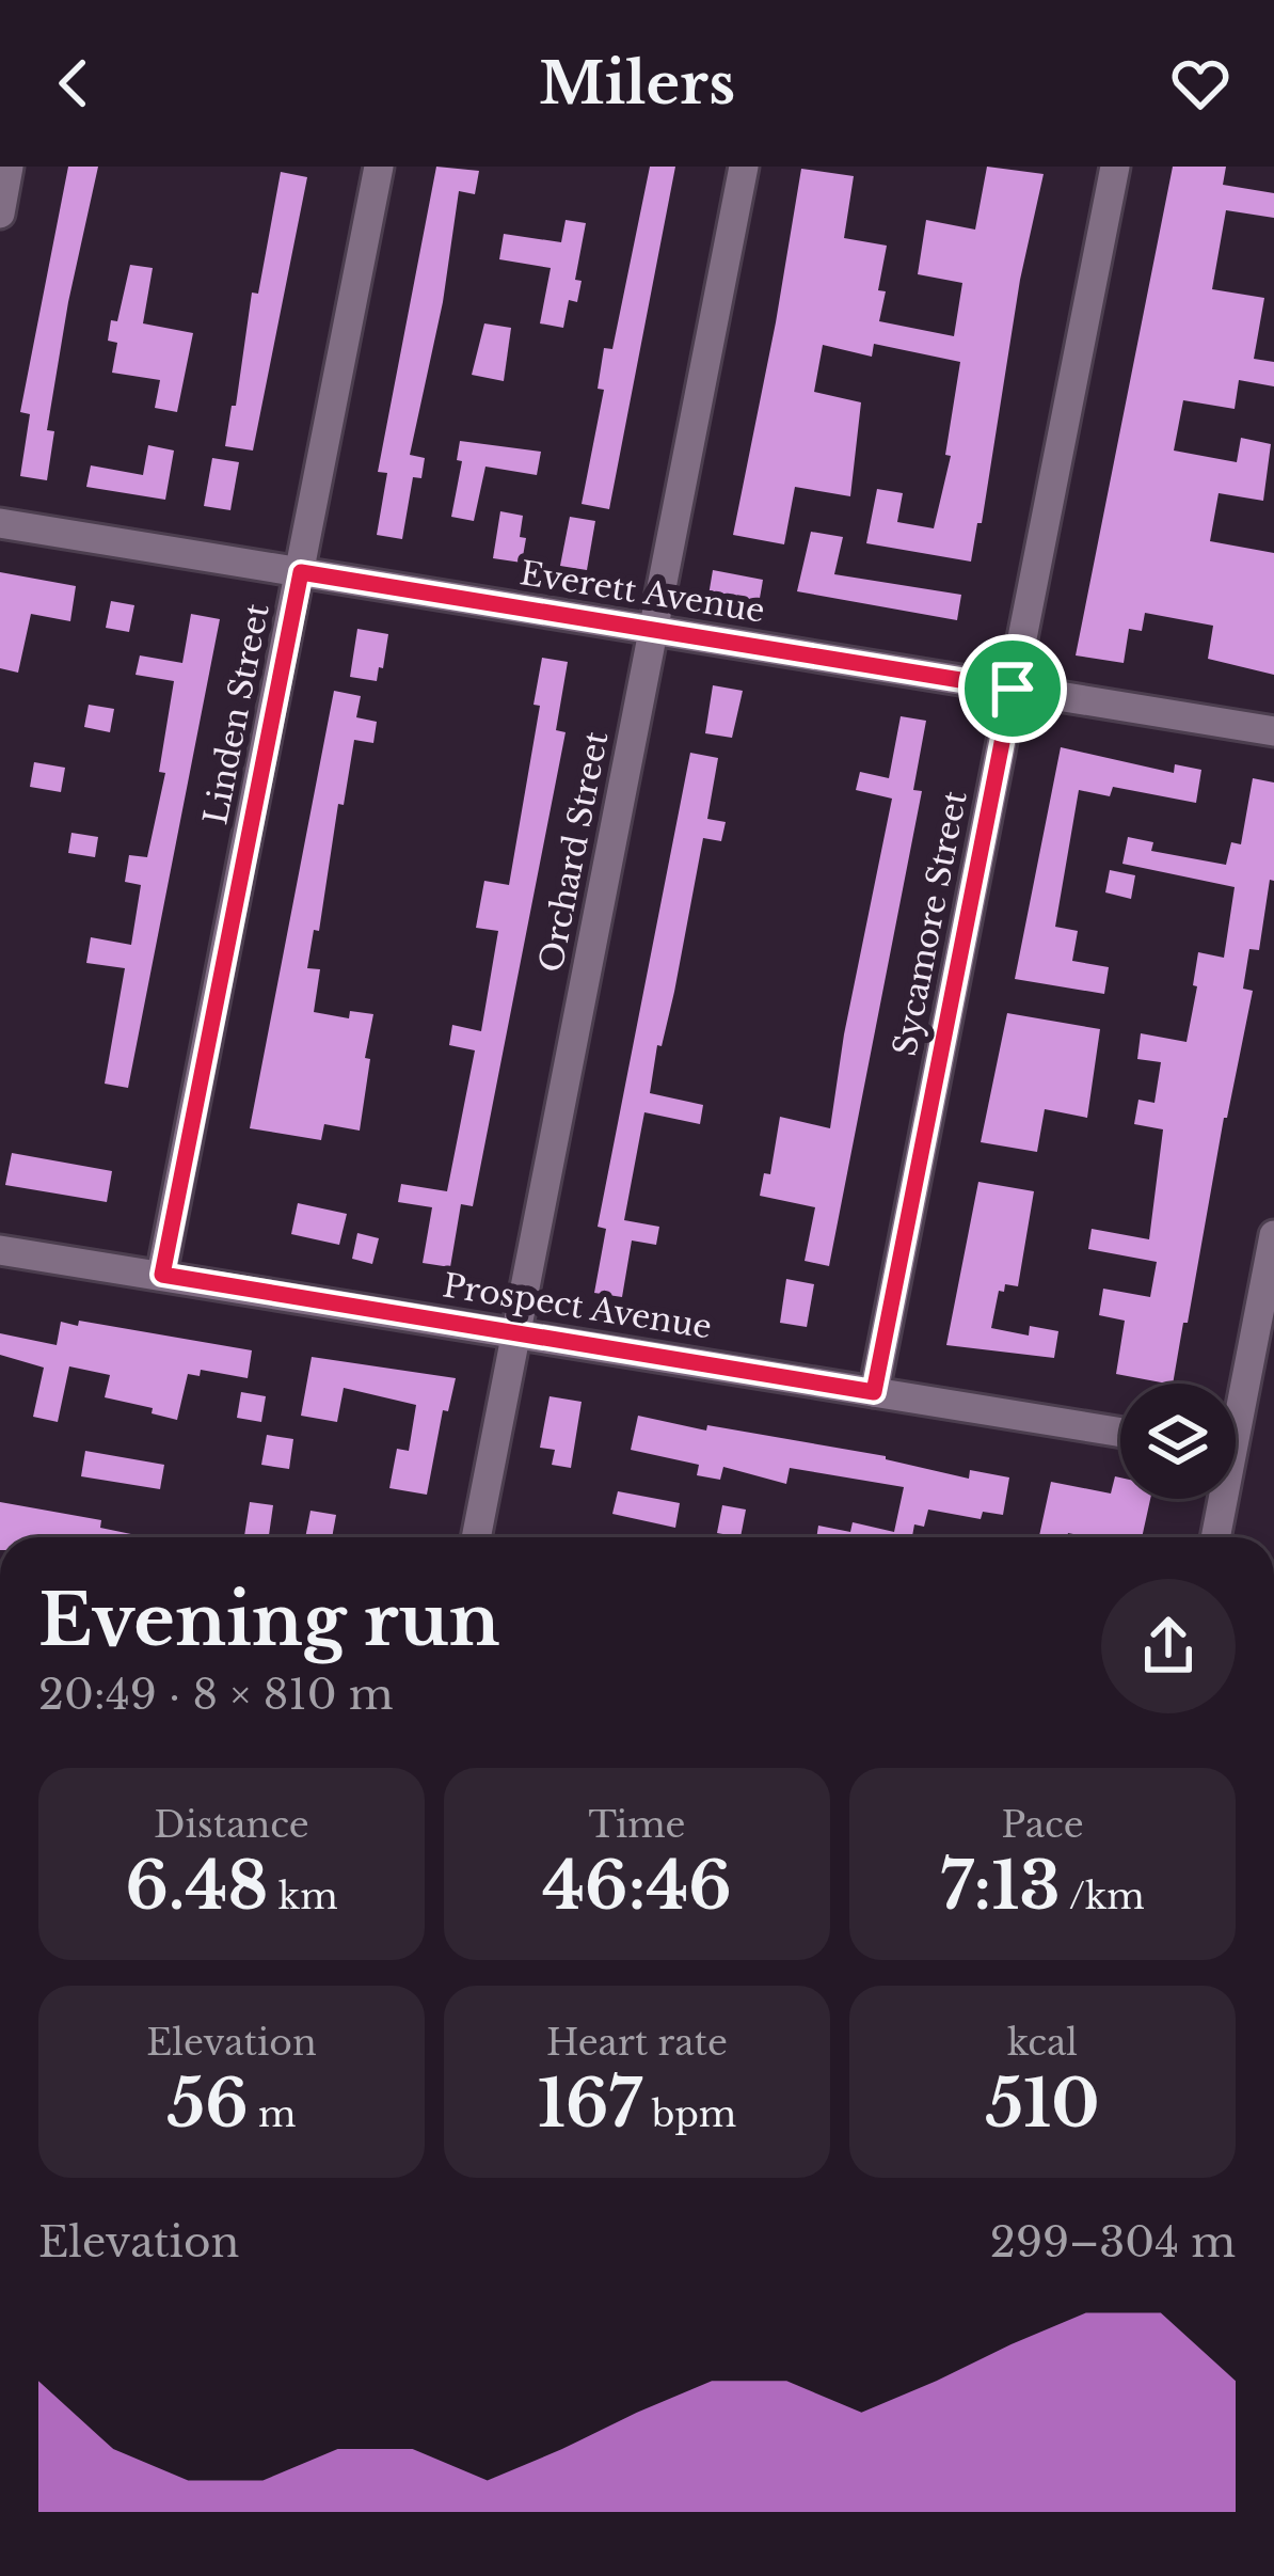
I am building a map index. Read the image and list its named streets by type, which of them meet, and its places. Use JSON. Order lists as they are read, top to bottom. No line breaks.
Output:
{"streets":{"street":["Everett Avenue","Linden Street","Orchard Street","Sycamore Street","Prospect Avenue"]},"crossings":[["Everett Avenue","Linden Street"],["Everett Avenue","Orchard Street"],["Everett Avenue","Sycamore Street"],["Linden Street","Prospect Avenue"],["Orchard Street","Prospect Avenue"],["Sycamore Street","Prospect Avenue"]],"page":{"header":"Milers","heading":["Evening run","20:49 · 8 × 810 m"],"stats":[["Distance","6.48 km"],["Time","46:46"],["Pace","7:13 /km"],["Elevation","56 m"],["Heart rate","167 bpm"],["kcal","510"]],"chart":["Elevation","299–304 m"]}}
